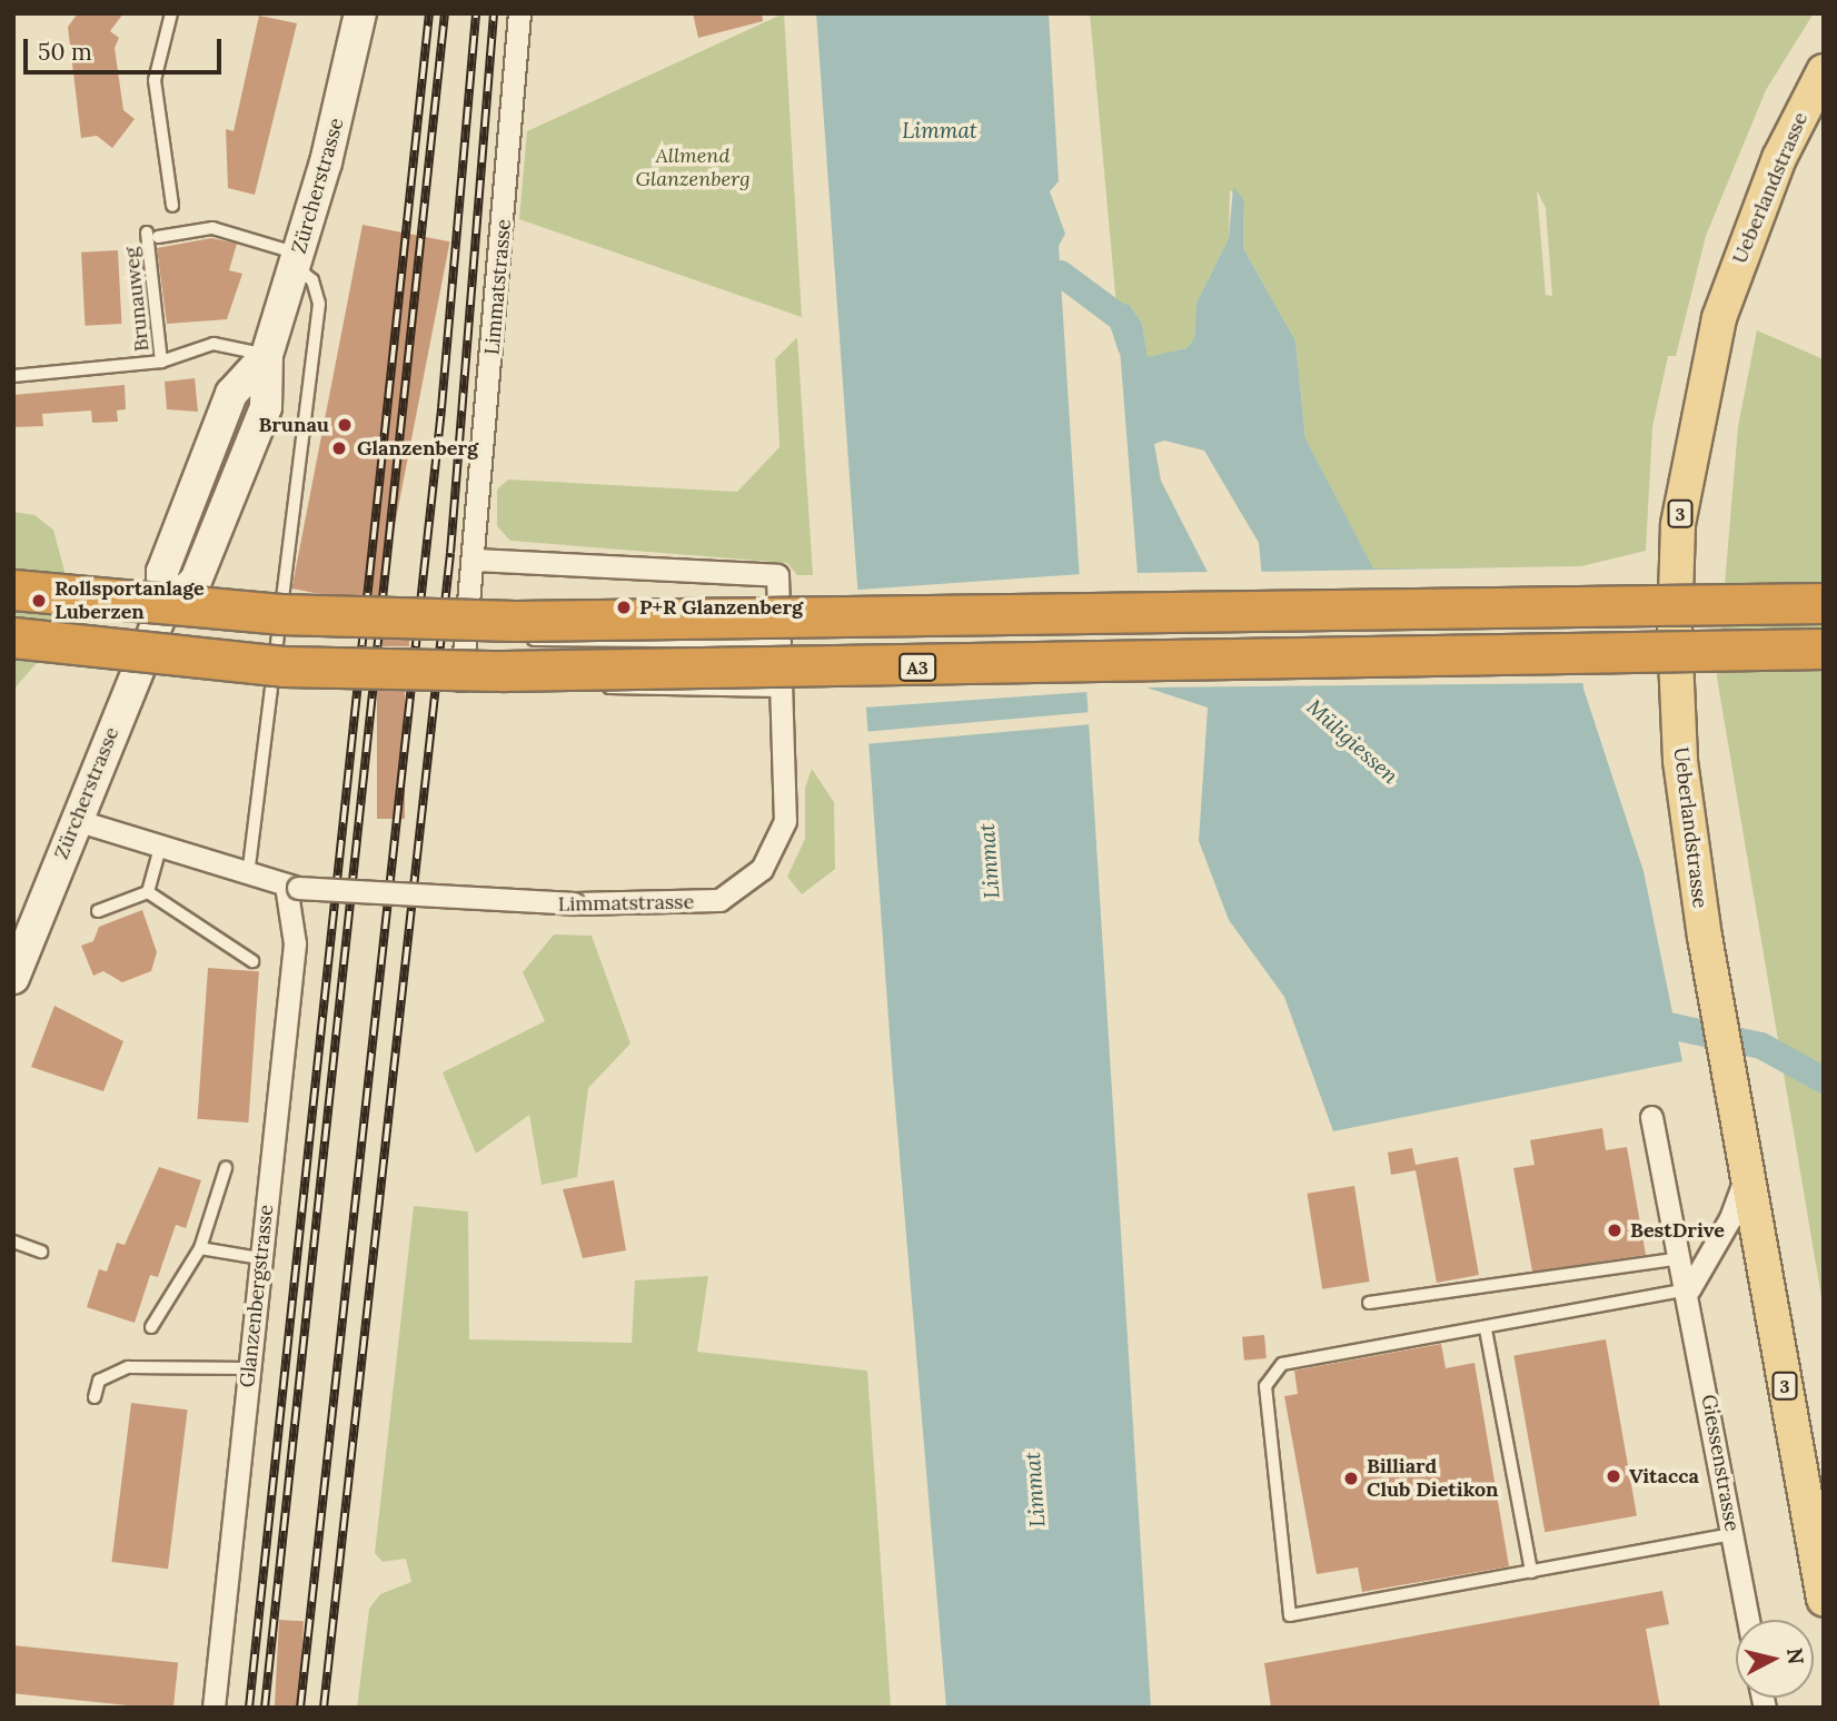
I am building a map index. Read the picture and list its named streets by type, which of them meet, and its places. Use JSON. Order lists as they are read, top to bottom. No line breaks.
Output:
{"streets":{"highway":["A3"],"main road":["Zürcherstrasse","Ueberlandstrasse","3"],"street":["Limmatstrasse","Glanzenbergstrasse","Giessenstrasse"],"lane":["Brunauweg"]},"crossings":[["Zürcherstrasse","Limmatstrasse"],["Zürcherstrasse","Brunauweg"],["Limmatstrasse","Glanzenbergstrasse"]],"water":["Limmat","Müligiessen"],"parks":["Allmend Glanzenberg"],"places":["Brunau","Glanzenberg","Rollsportanlage Luberzen","P+R Glanzenberg","BestDrive","Vitacca","Billiard Club Dietikon"],"scale_bar":"50 m","north":"right"}
